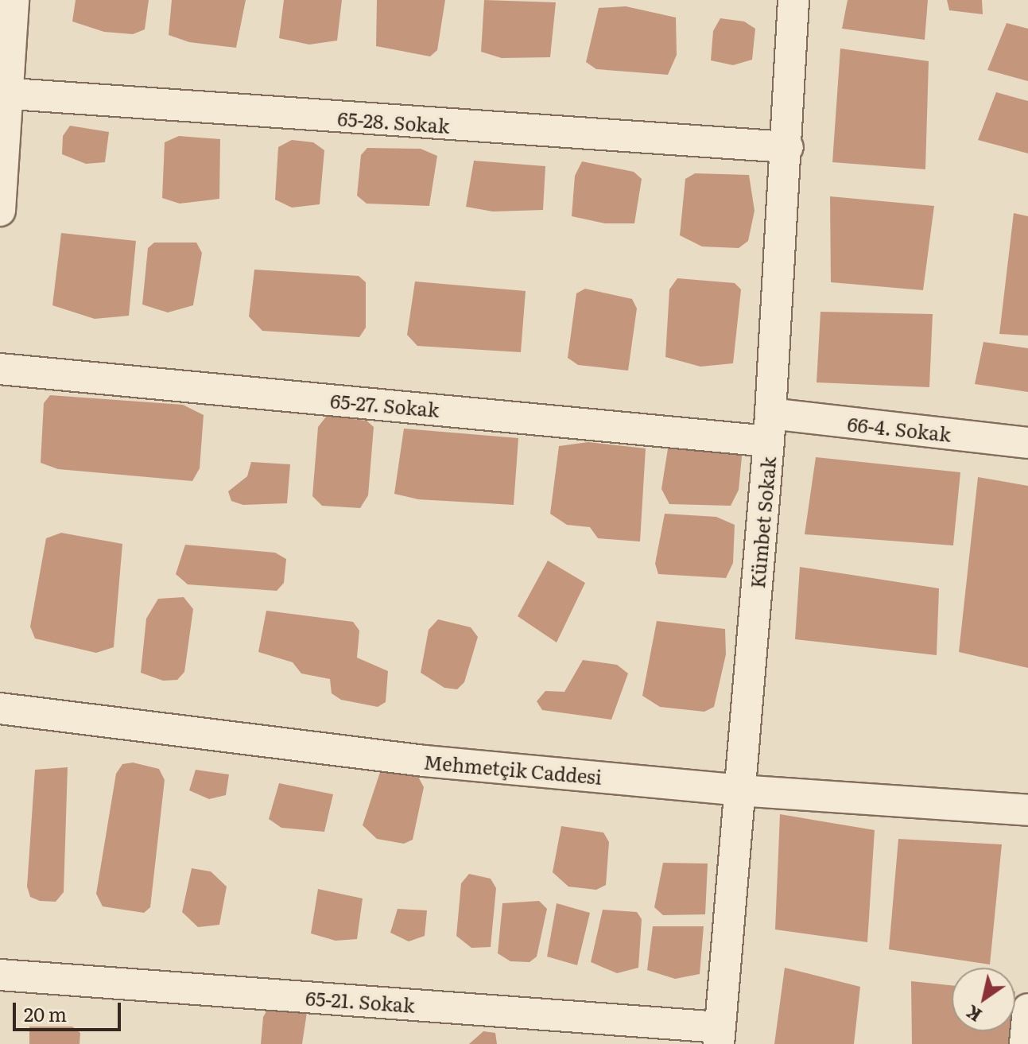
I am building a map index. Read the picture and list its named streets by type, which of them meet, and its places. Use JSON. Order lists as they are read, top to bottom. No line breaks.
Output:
{"streets":{"street":["65-28. Sokak","65-27. Sokak","66-4. Sokak","Kümbet Sokak","Mehmetçik Caddesi","65-21. Sokak"]},"crossings":[["65-28. Sokak","Kümbet Sokak"],["65-27. Sokak","66-4. Sokak"],["65-27. Sokak","Kümbet Sokak"],["66-4. Sokak","Kümbet Sokak"],["Kümbet Sokak","Mehmetçik Caddesi"],["Kümbet Sokak","65-21. Sokak"]],"scale_bar":"20 m","north":"bottom left"}
